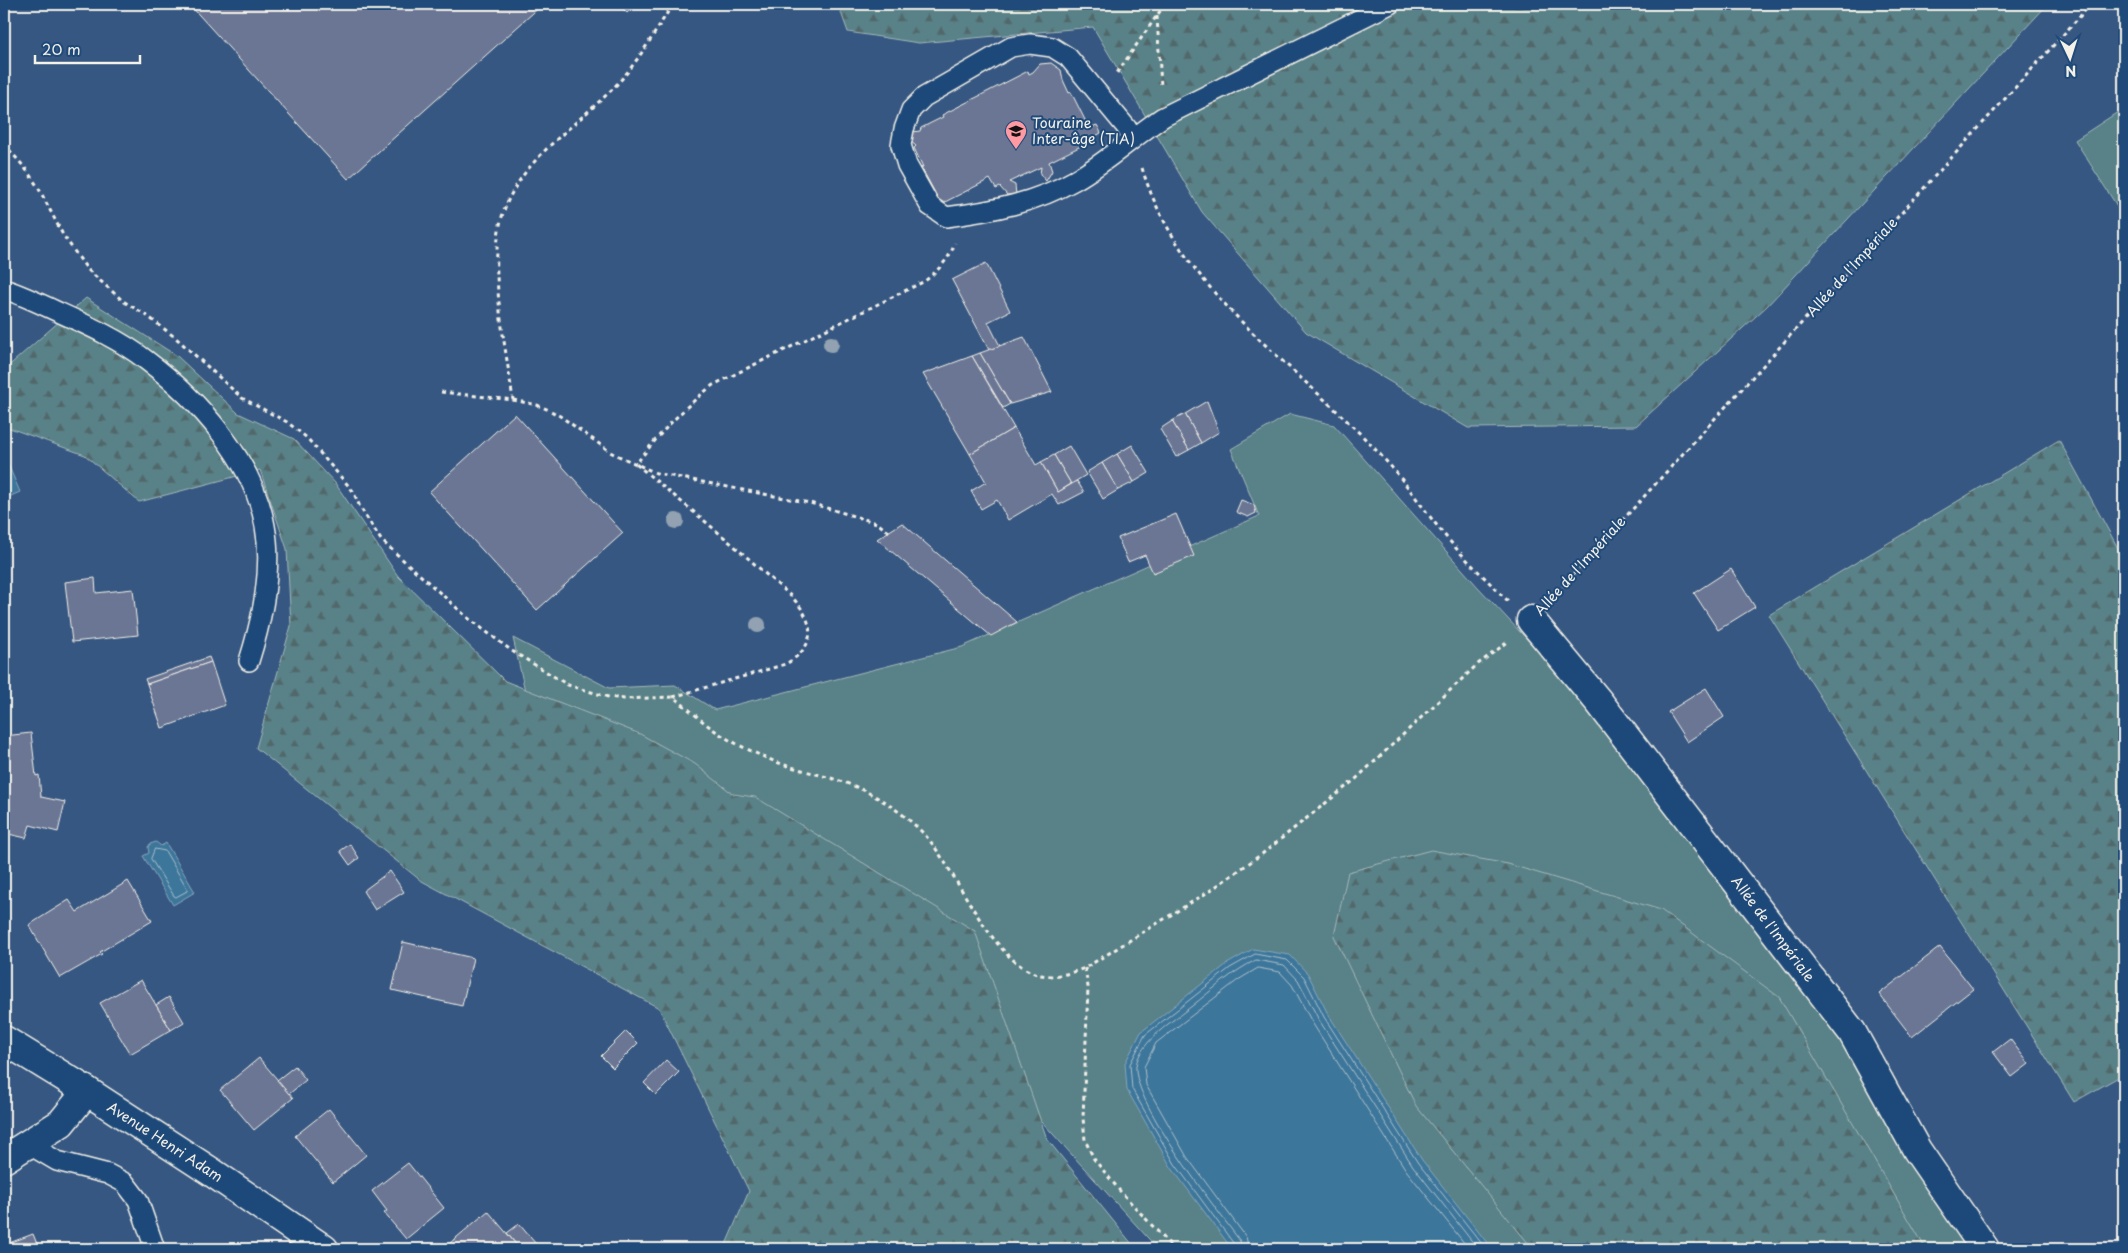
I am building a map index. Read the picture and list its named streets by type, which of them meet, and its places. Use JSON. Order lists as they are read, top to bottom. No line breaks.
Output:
{"streets":{"street":["Allée de l'Impériale","Avenue Henri Adam"]},"places":{"school or university":["Touraine Inter-âge (TIA)"]},"scale_bar":"20 m","north":"bottom"}
